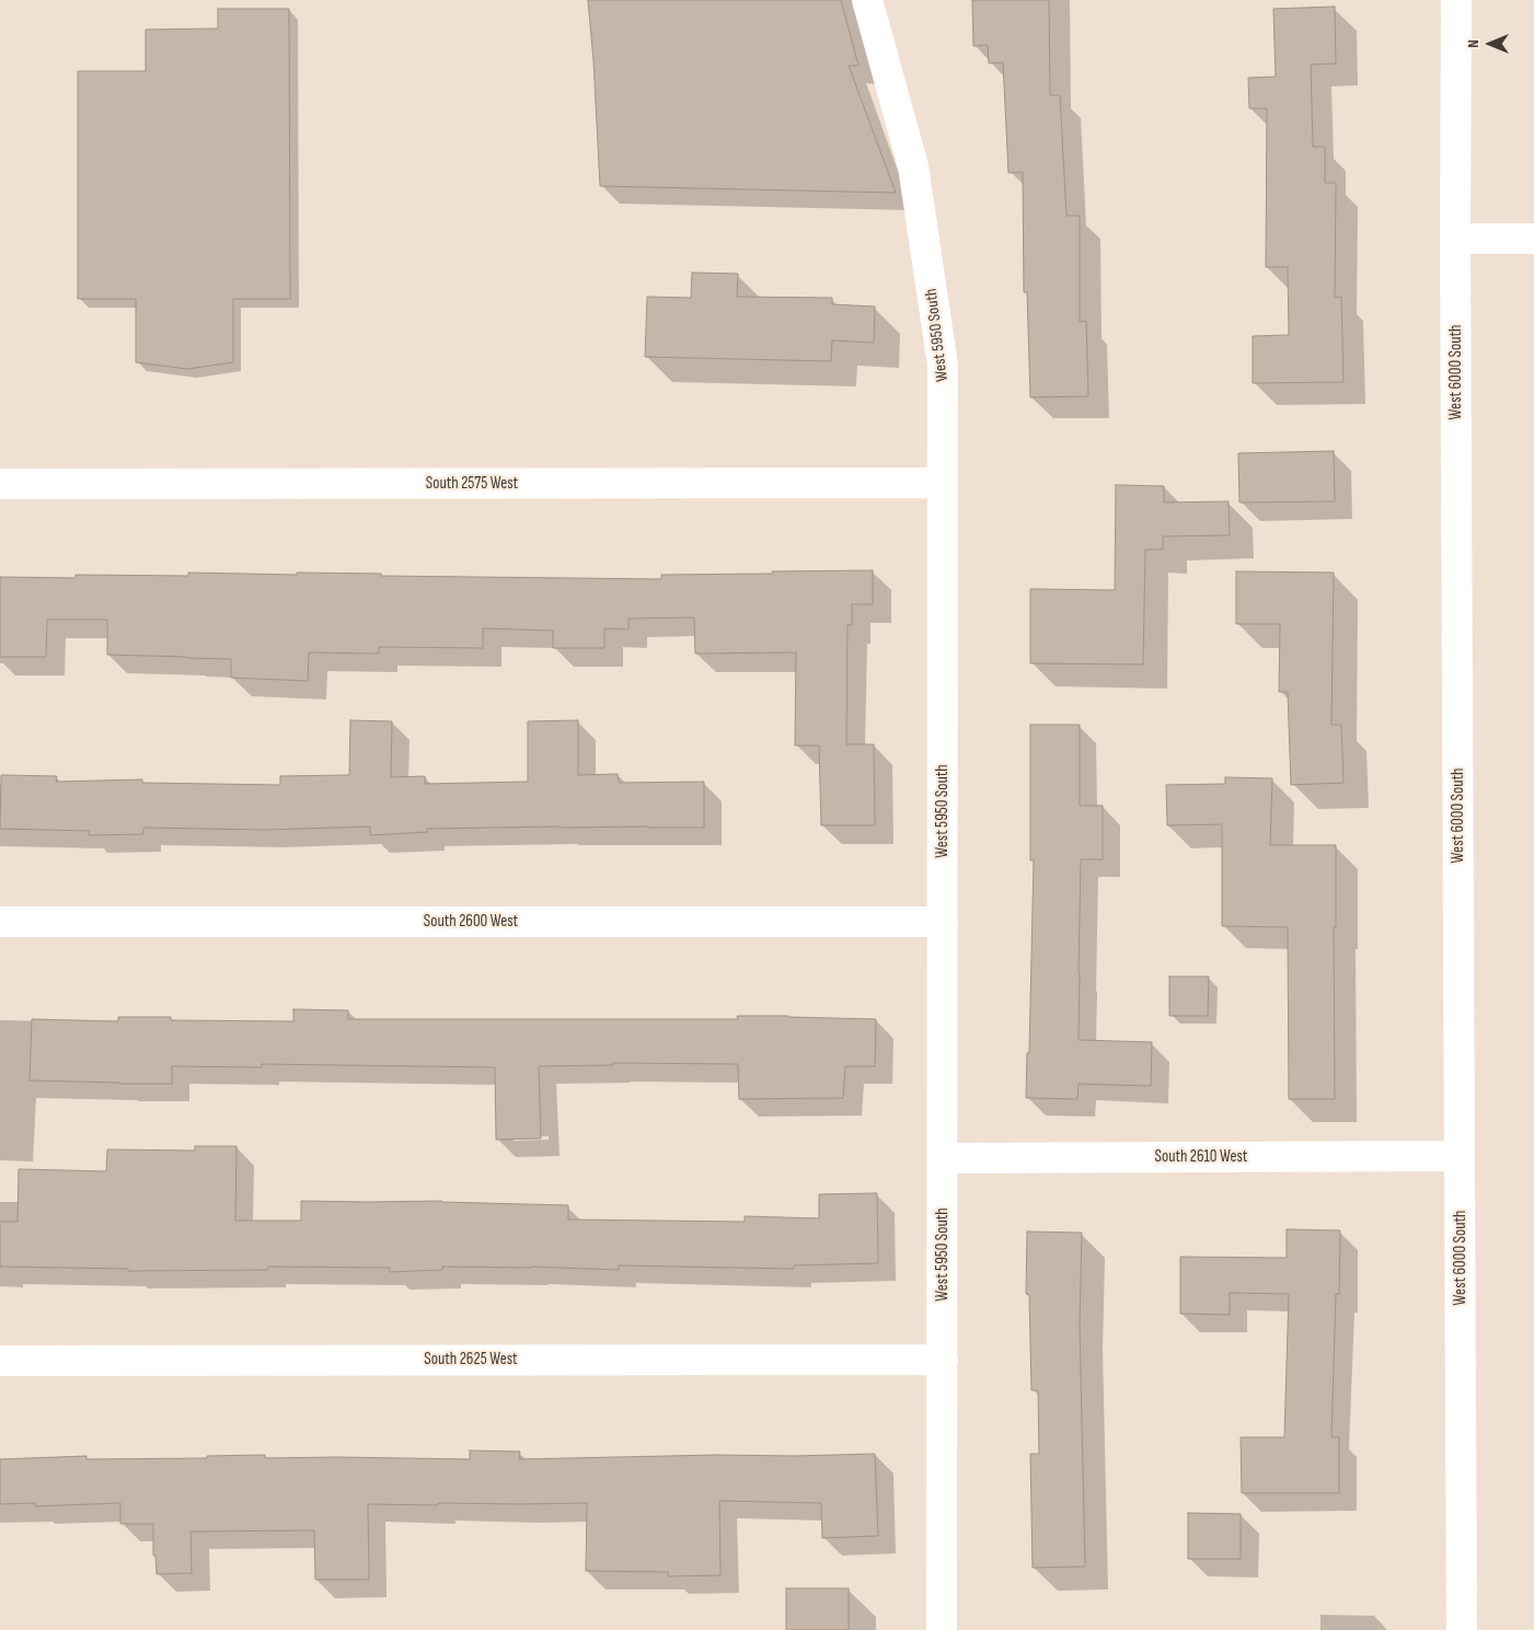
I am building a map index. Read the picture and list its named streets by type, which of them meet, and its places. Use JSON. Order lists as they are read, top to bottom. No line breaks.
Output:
{"streets":{"street":["West 5950 South","West 6000 South","South 2575 West","South 2600 West","South 2610 West","South 2625 West"]},"crossings":[["West 5950 South","South 2575 West"],["West 5950 South","South 2600 West"],["West 5950 South","South 2610 West"],["West 5950 South","South 2625 West"],["West 6000 South","South 2610 West"]],"north":"left"}
